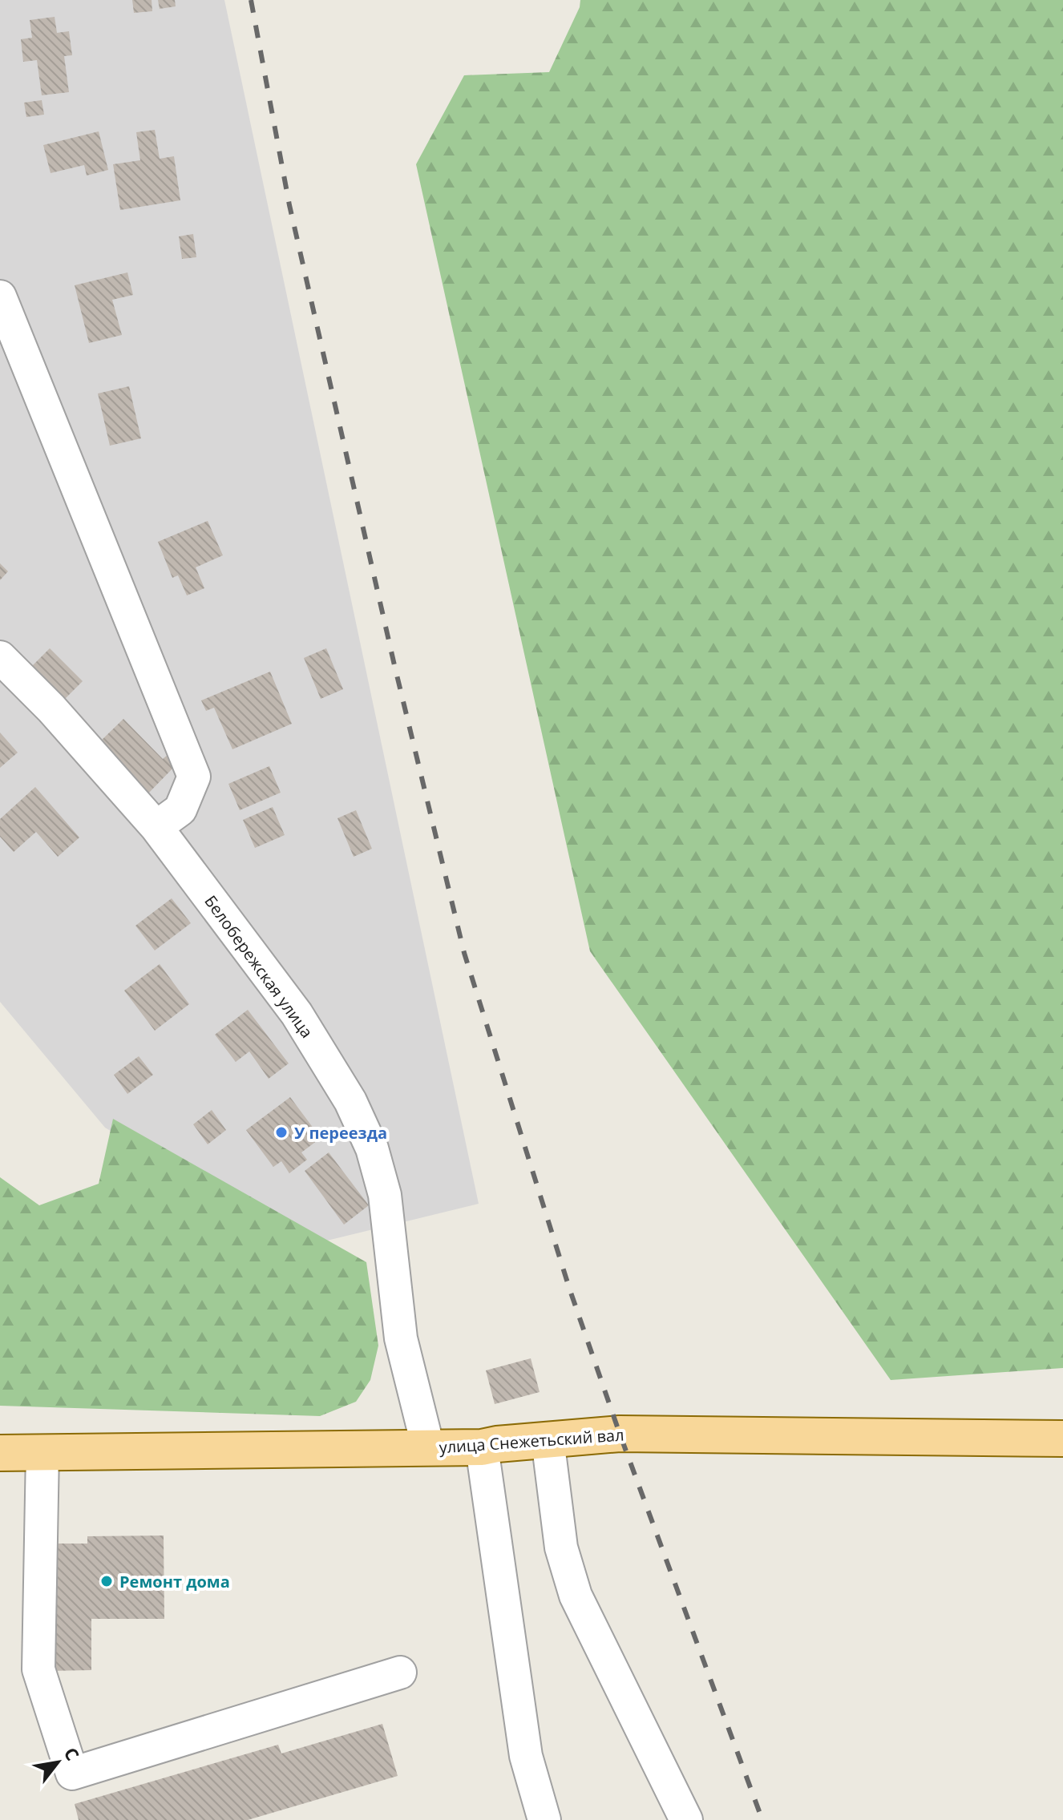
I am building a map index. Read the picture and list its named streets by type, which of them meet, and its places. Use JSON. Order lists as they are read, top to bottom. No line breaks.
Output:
{"streets":{"main road":["улица Снежетьский вал"],"street":["Белобережская улица"]},"crossings":[["Белобережская улица","улица Снежетьский вал"]],"places":["У переезда","Ремонт дома"],"north":"top right"}
